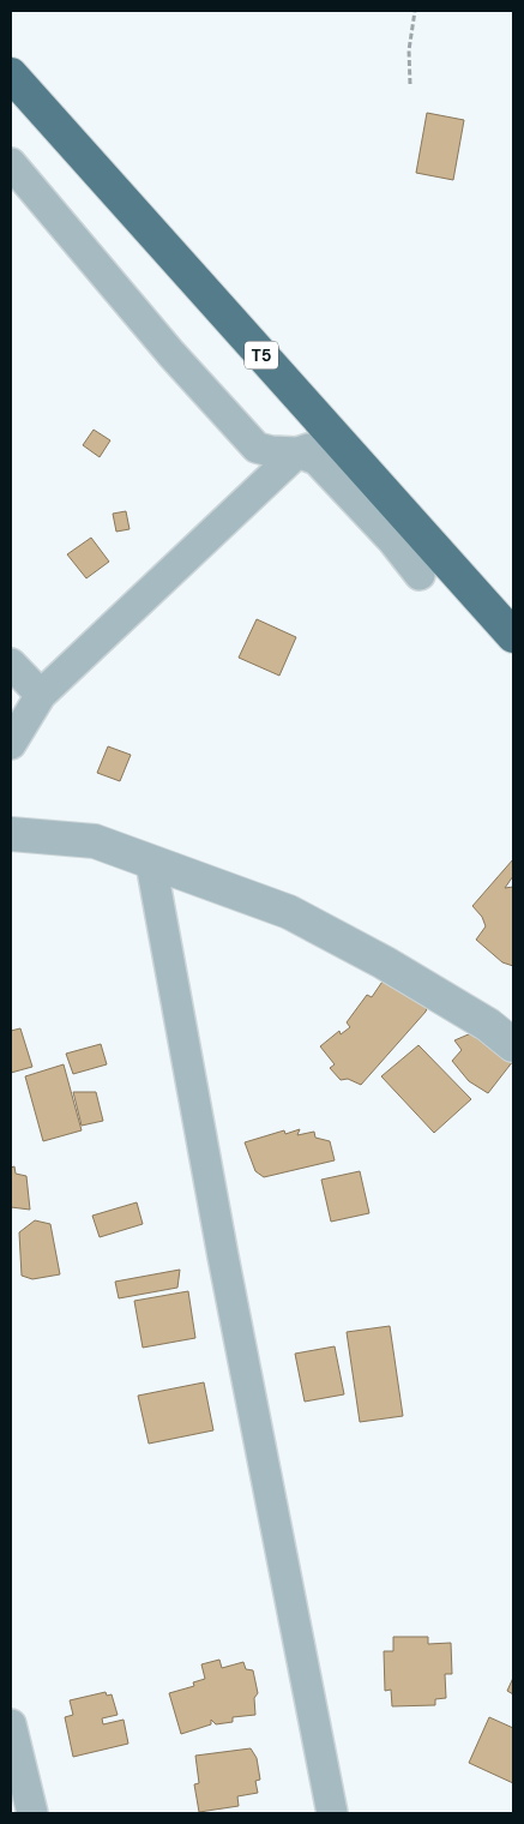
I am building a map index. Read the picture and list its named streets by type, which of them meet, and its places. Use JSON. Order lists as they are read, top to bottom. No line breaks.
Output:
{"streets":{"highway":["T5"]}}
